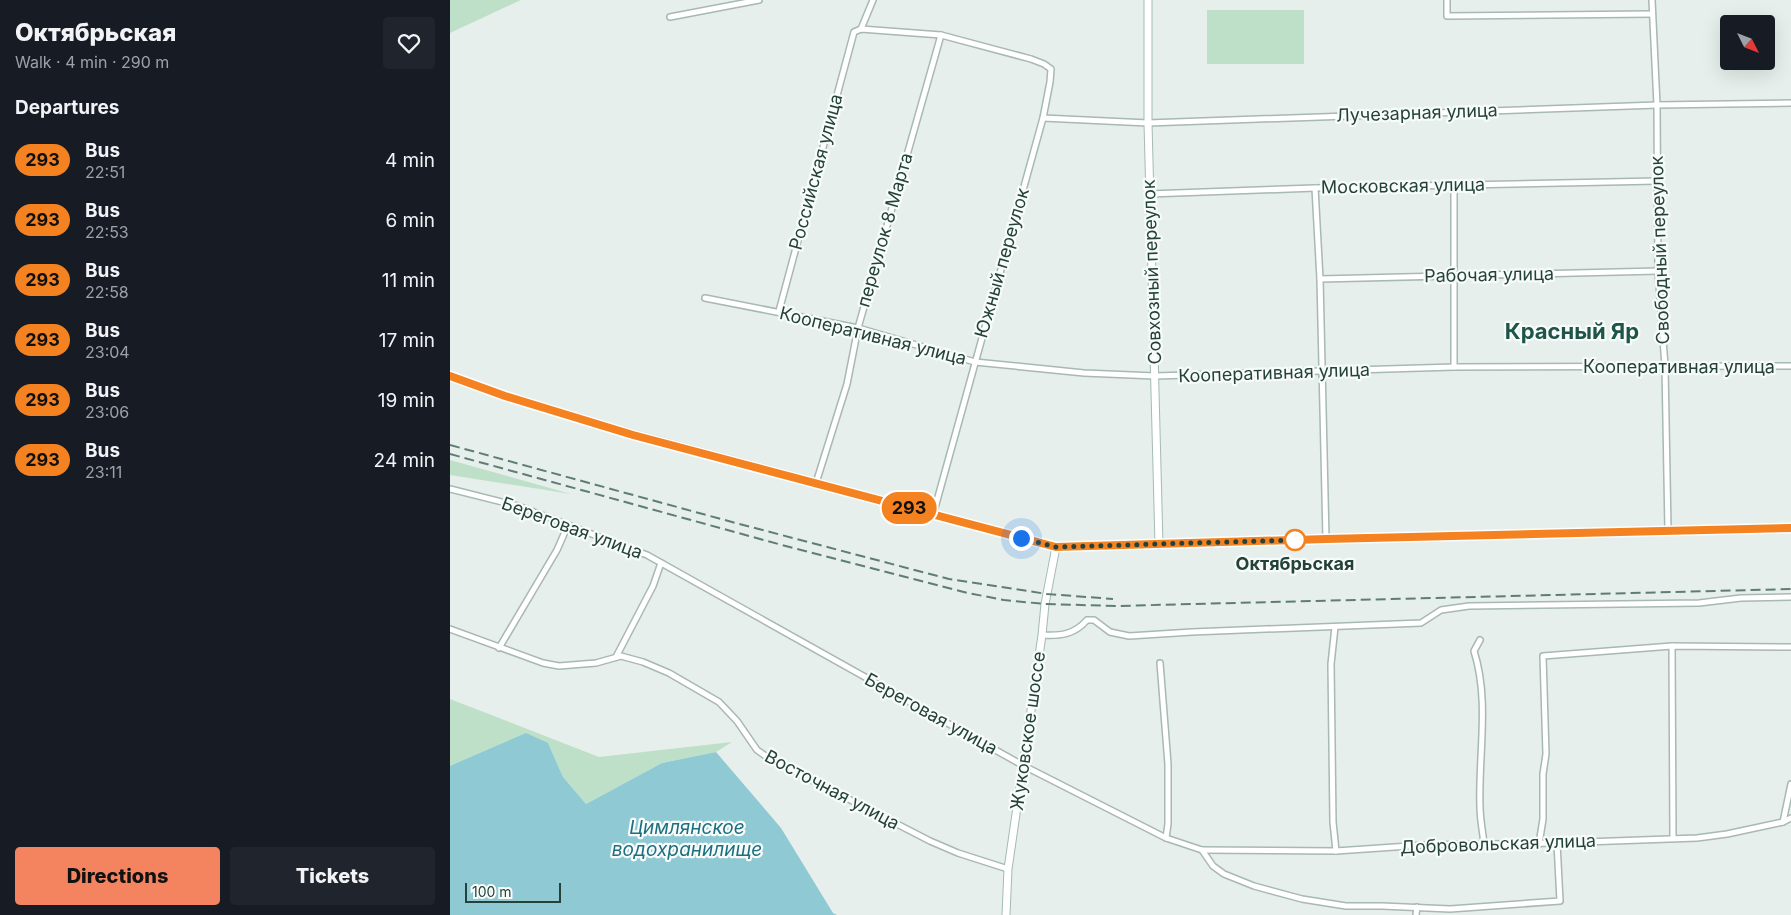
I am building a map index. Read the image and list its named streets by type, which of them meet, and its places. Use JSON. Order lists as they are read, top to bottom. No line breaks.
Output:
{"streets":{"street":["Лучезарная улица","Российская улица","Московская улица","переулок 8 Марта","Свободный переулок","Южный переулок","Совхозный переулок","Рабочая улица","Кооперативная улица","Береговая улица","Жуковское шоссе","Восточная улица","Добровольская улица"]},"crossings":[["Лучезарная улица","Свободный переулок"],["Лучезарная улица","Южный переулок"],["Лучезарная улица","Совхозный переулок"],["Российская улица","Кооперативная улица"],["Московская улица","Свободный переулок"],["Московская улица","Совхозный переулок"],["переулок 8 Марта","Южный переулок"],["переулок 8 Марта","Кооперативная улица"],["Свободный переулок","Рабочая улица"],["Свободный переулок","Кооперативная улица"],["Южный переулок","Кооперативная улица"],["Совхозный переулок","Кооперативная улица"],["Береговая улица","Жуковское шоссе"],["Береговая улица","Добровольская улица"],["Жуковское шоссе","Восточная улица"]],"districts":["Красный Яр"],"water":["Цимлянское водохранилище"],"places":["Октябрьская"],"lines":["bus line 293"],"scale_bar":"100 m","north":"bottom right","page":{"heading":[["Октябрьская","Walk · 4 min · 290 m"],"Departures"],"on_map":"293","list":[{"mark":"293","name":"Bus","note":"22:51","value":"4 min"},{"mark":"293","name":"Bus","note":"22:53","value":"6 min"},{"mark":"293","name":"Bus","note":"22:58","value":"11 min"},{"mark":"293","name":"Bus","note":"23:04","value":"17 min"},{"mark":"293","name":"Bus","note":"23:06","value":"19 min"},{"mark":"293","name":"Bus","note":"23:11","value":"24 min"}],"buttons":["Directions","Tickets"],"scale":"100 m"}}
